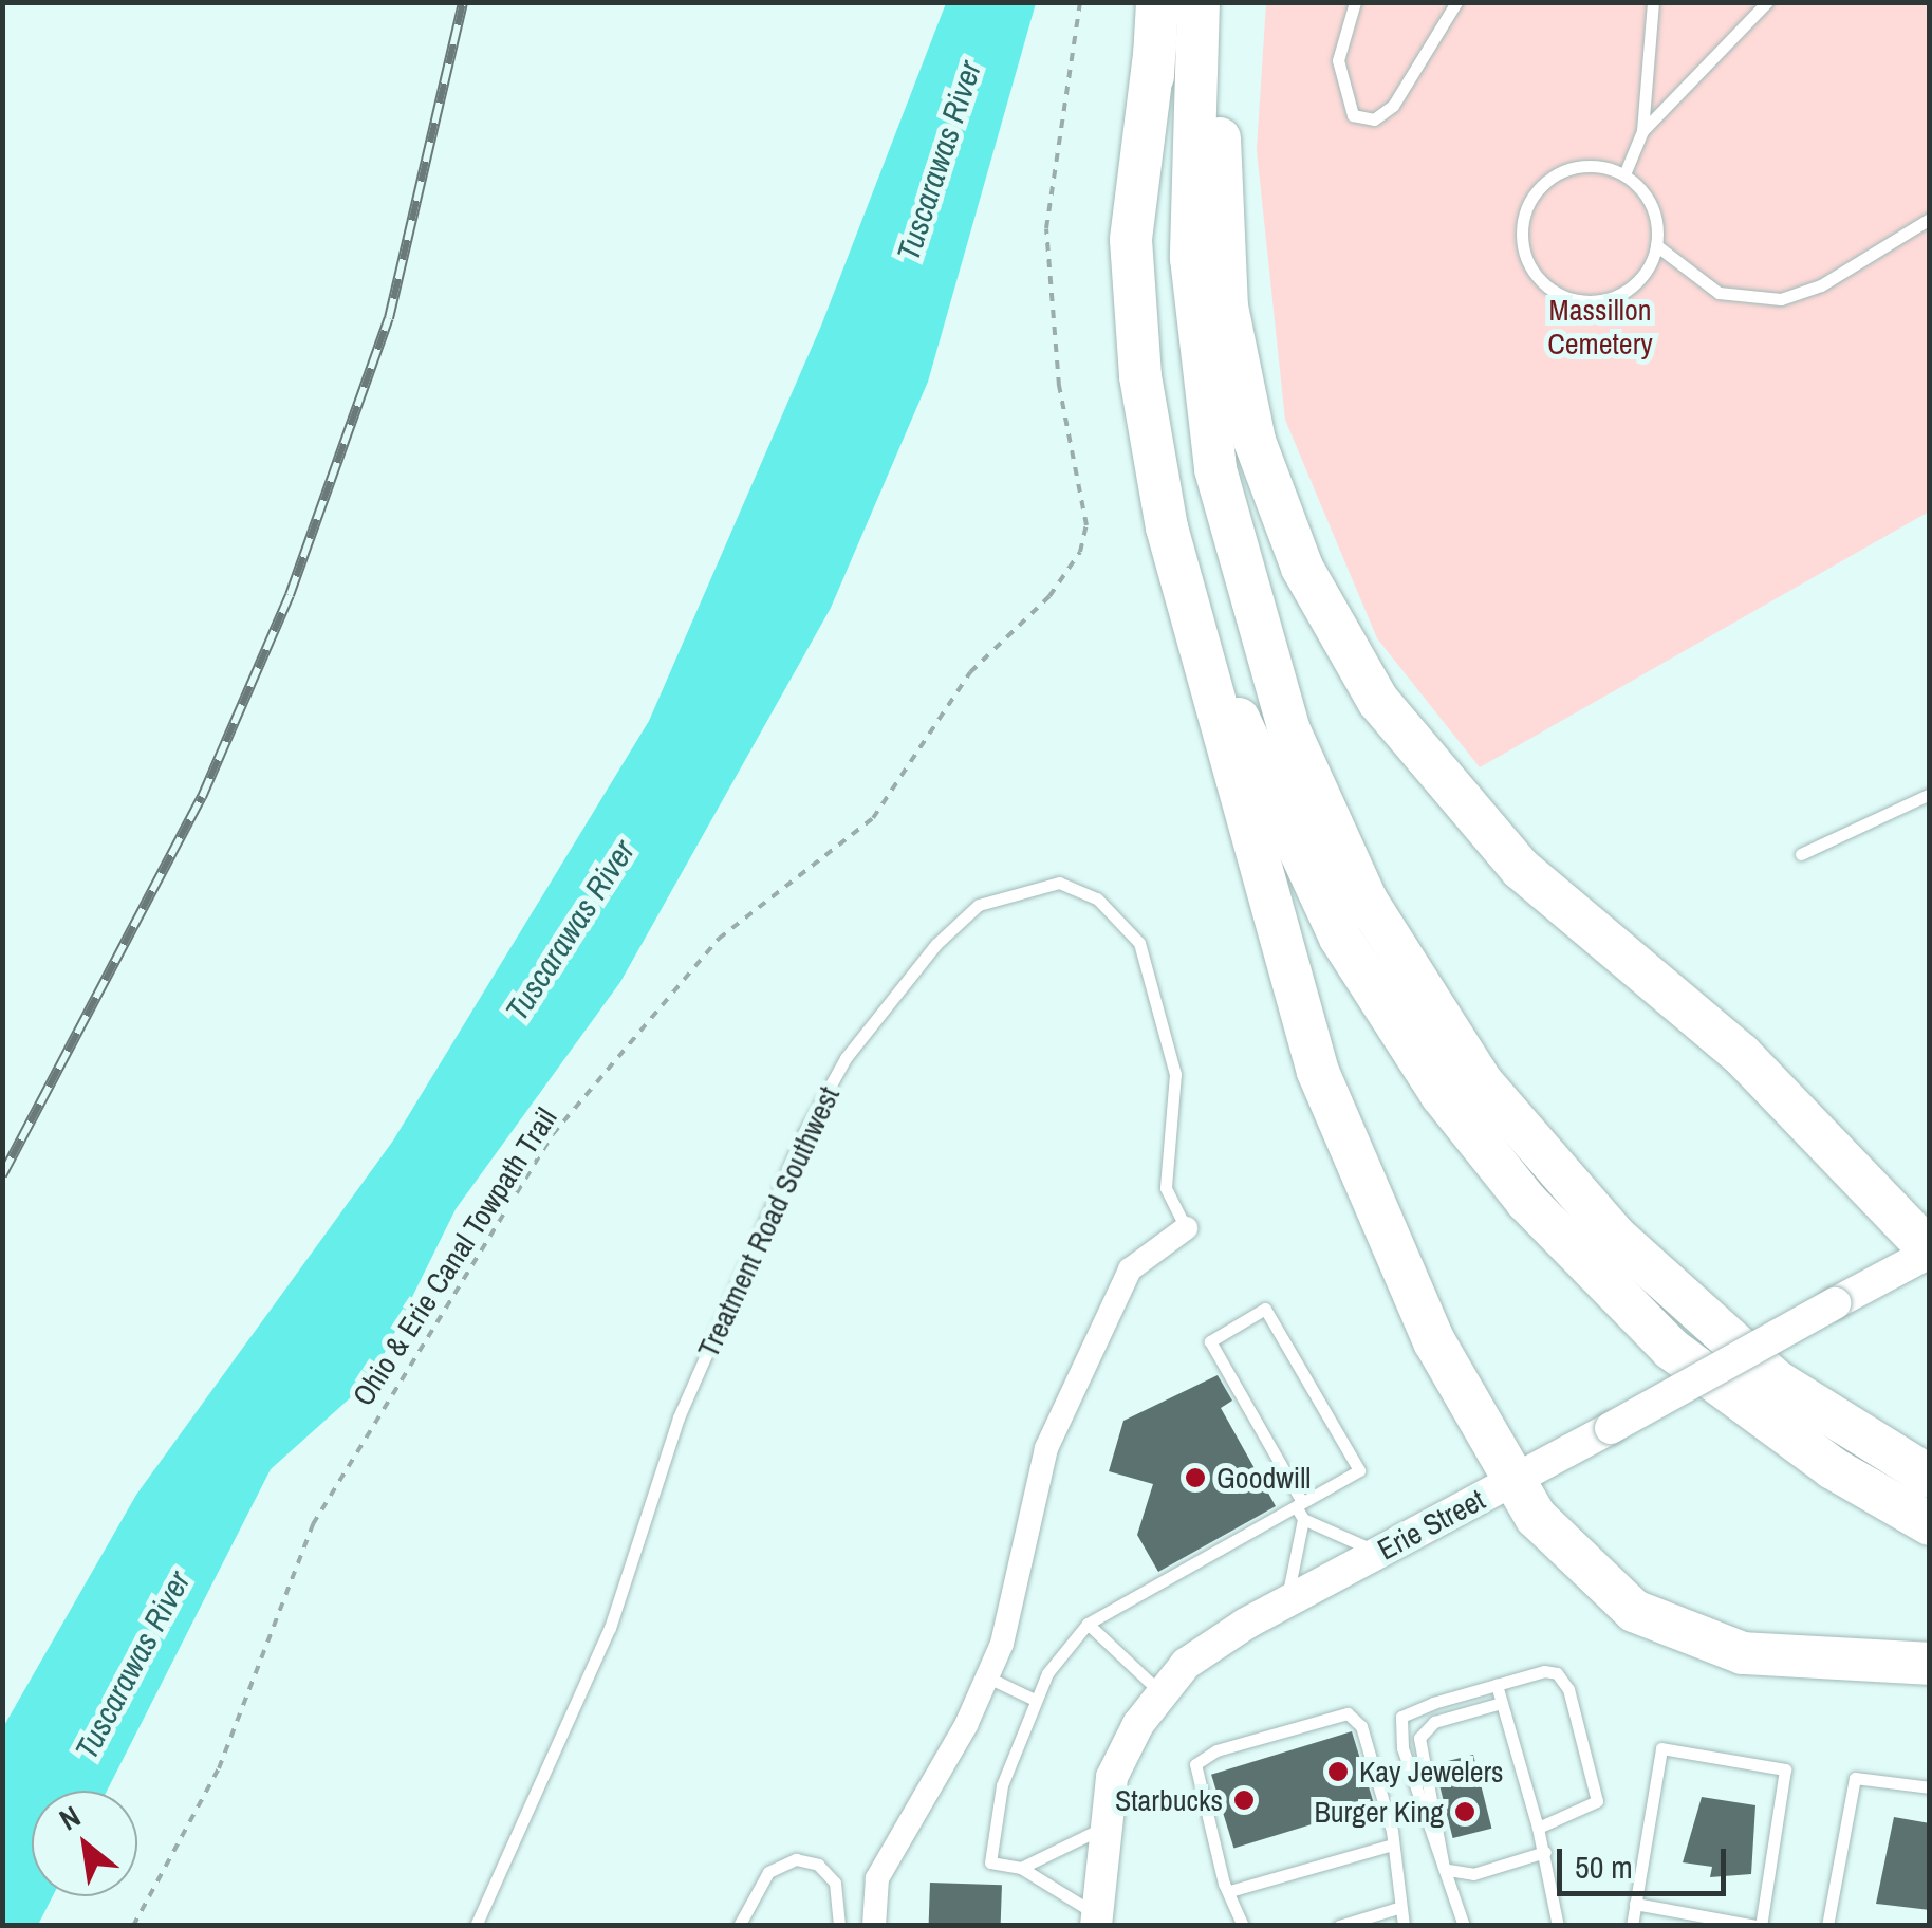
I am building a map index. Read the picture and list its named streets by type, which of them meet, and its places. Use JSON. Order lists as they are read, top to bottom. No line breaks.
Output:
{"streets":{"street":["Treatment Road Southwest","Erie Street"],"path":["Ohio & Erie Canal Towpath Trail"]},"water":["Tuscarawas River"],"parks":["Massillon Cemetery"],"places":["Goodwill","Kay Jewelers","Starbucks","Burger King"],"scale_bar":"50 m","north":"top left"}
